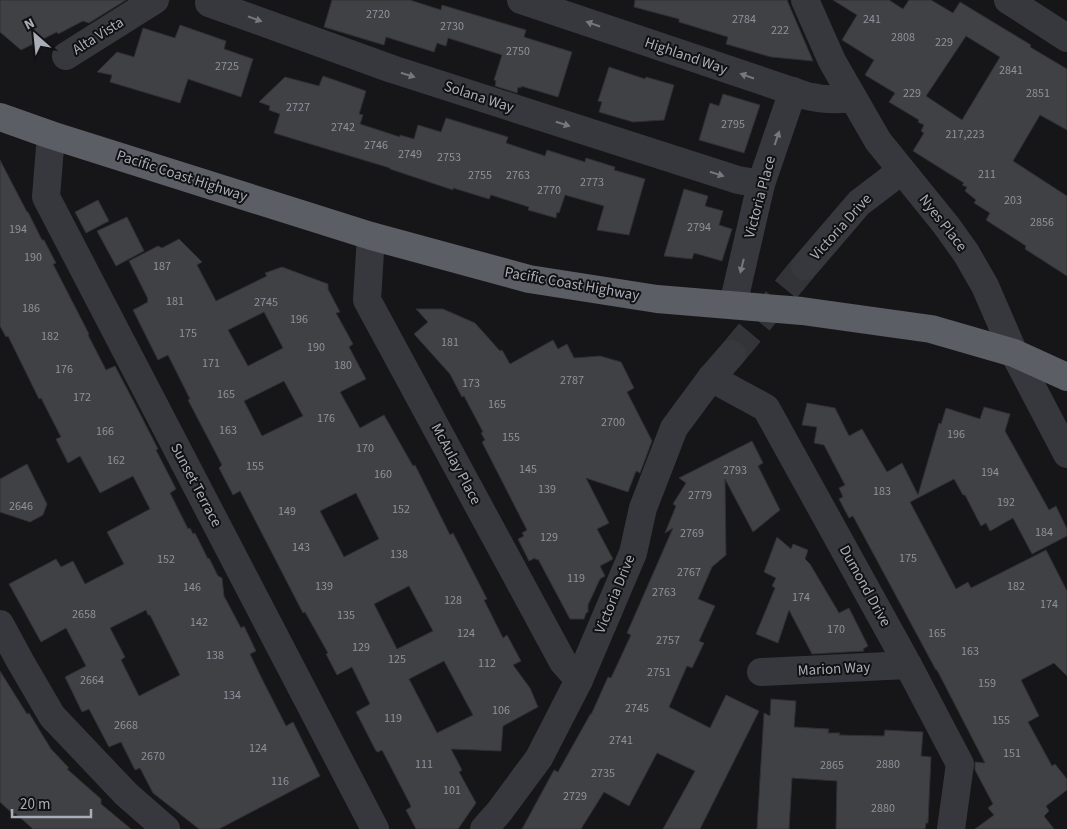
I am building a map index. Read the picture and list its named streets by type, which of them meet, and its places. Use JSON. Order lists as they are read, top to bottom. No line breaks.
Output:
{"streets":{"highway":["Pacific Coast Highway"],"street":["Alta Vista","Highland Way","Solana Way","Victoria Place","Nyes Place","Victoria Drive","McAulay Place","Sunset Terrace","Dumond Drive","Marion Way"]},"crossings":[["Highland Way","Victoria Place"],["Highland Way","Nyes Place"],["Solana Way","Victoria Place"],["Pacific Coast Highway","Victoria Place"],["Pacific Coast Highway","Nyes Place"],["Pacific Coast Highway","McAulay Place"],["Pacific Coast Highway","Sunset Terrace"],["Nyes Place","Victoria Drive"],["Victoria Drive","McAulay Place"],["Victoria Drive","Dumond Drive"],["Dumond Drive","Marion Way"]],"one_way":["Highland Way","Solana Way"],"house_numbers":["2720","2784","241","2730","222","2808","229","2750","2725","2841","229","2851","2727","2795","2742","217,223","2746","2749","2753","211","2755","2763","2773","2770","203","2856","2794","194","190","187","181","2745","186","196","175","182","181","190","171","180","176","2787","173","165","172","165","176","2700","163","166","196","155","170","162","155","145","2793","194","160","139","183","2779","192","2646","152","149","184","2769","129","143","138","175","152","2767","119","139","182","146","2763","174","128","174","2658","135","142","170","124","165","2757","129","163","138","125","112","2751","2664","159","134","2745","106","119","155","2668","2741","124","151","2670","111","2880","2865","2735","116","101","2729","2880"],"scale_bar":"20 m","north":"top left"}
